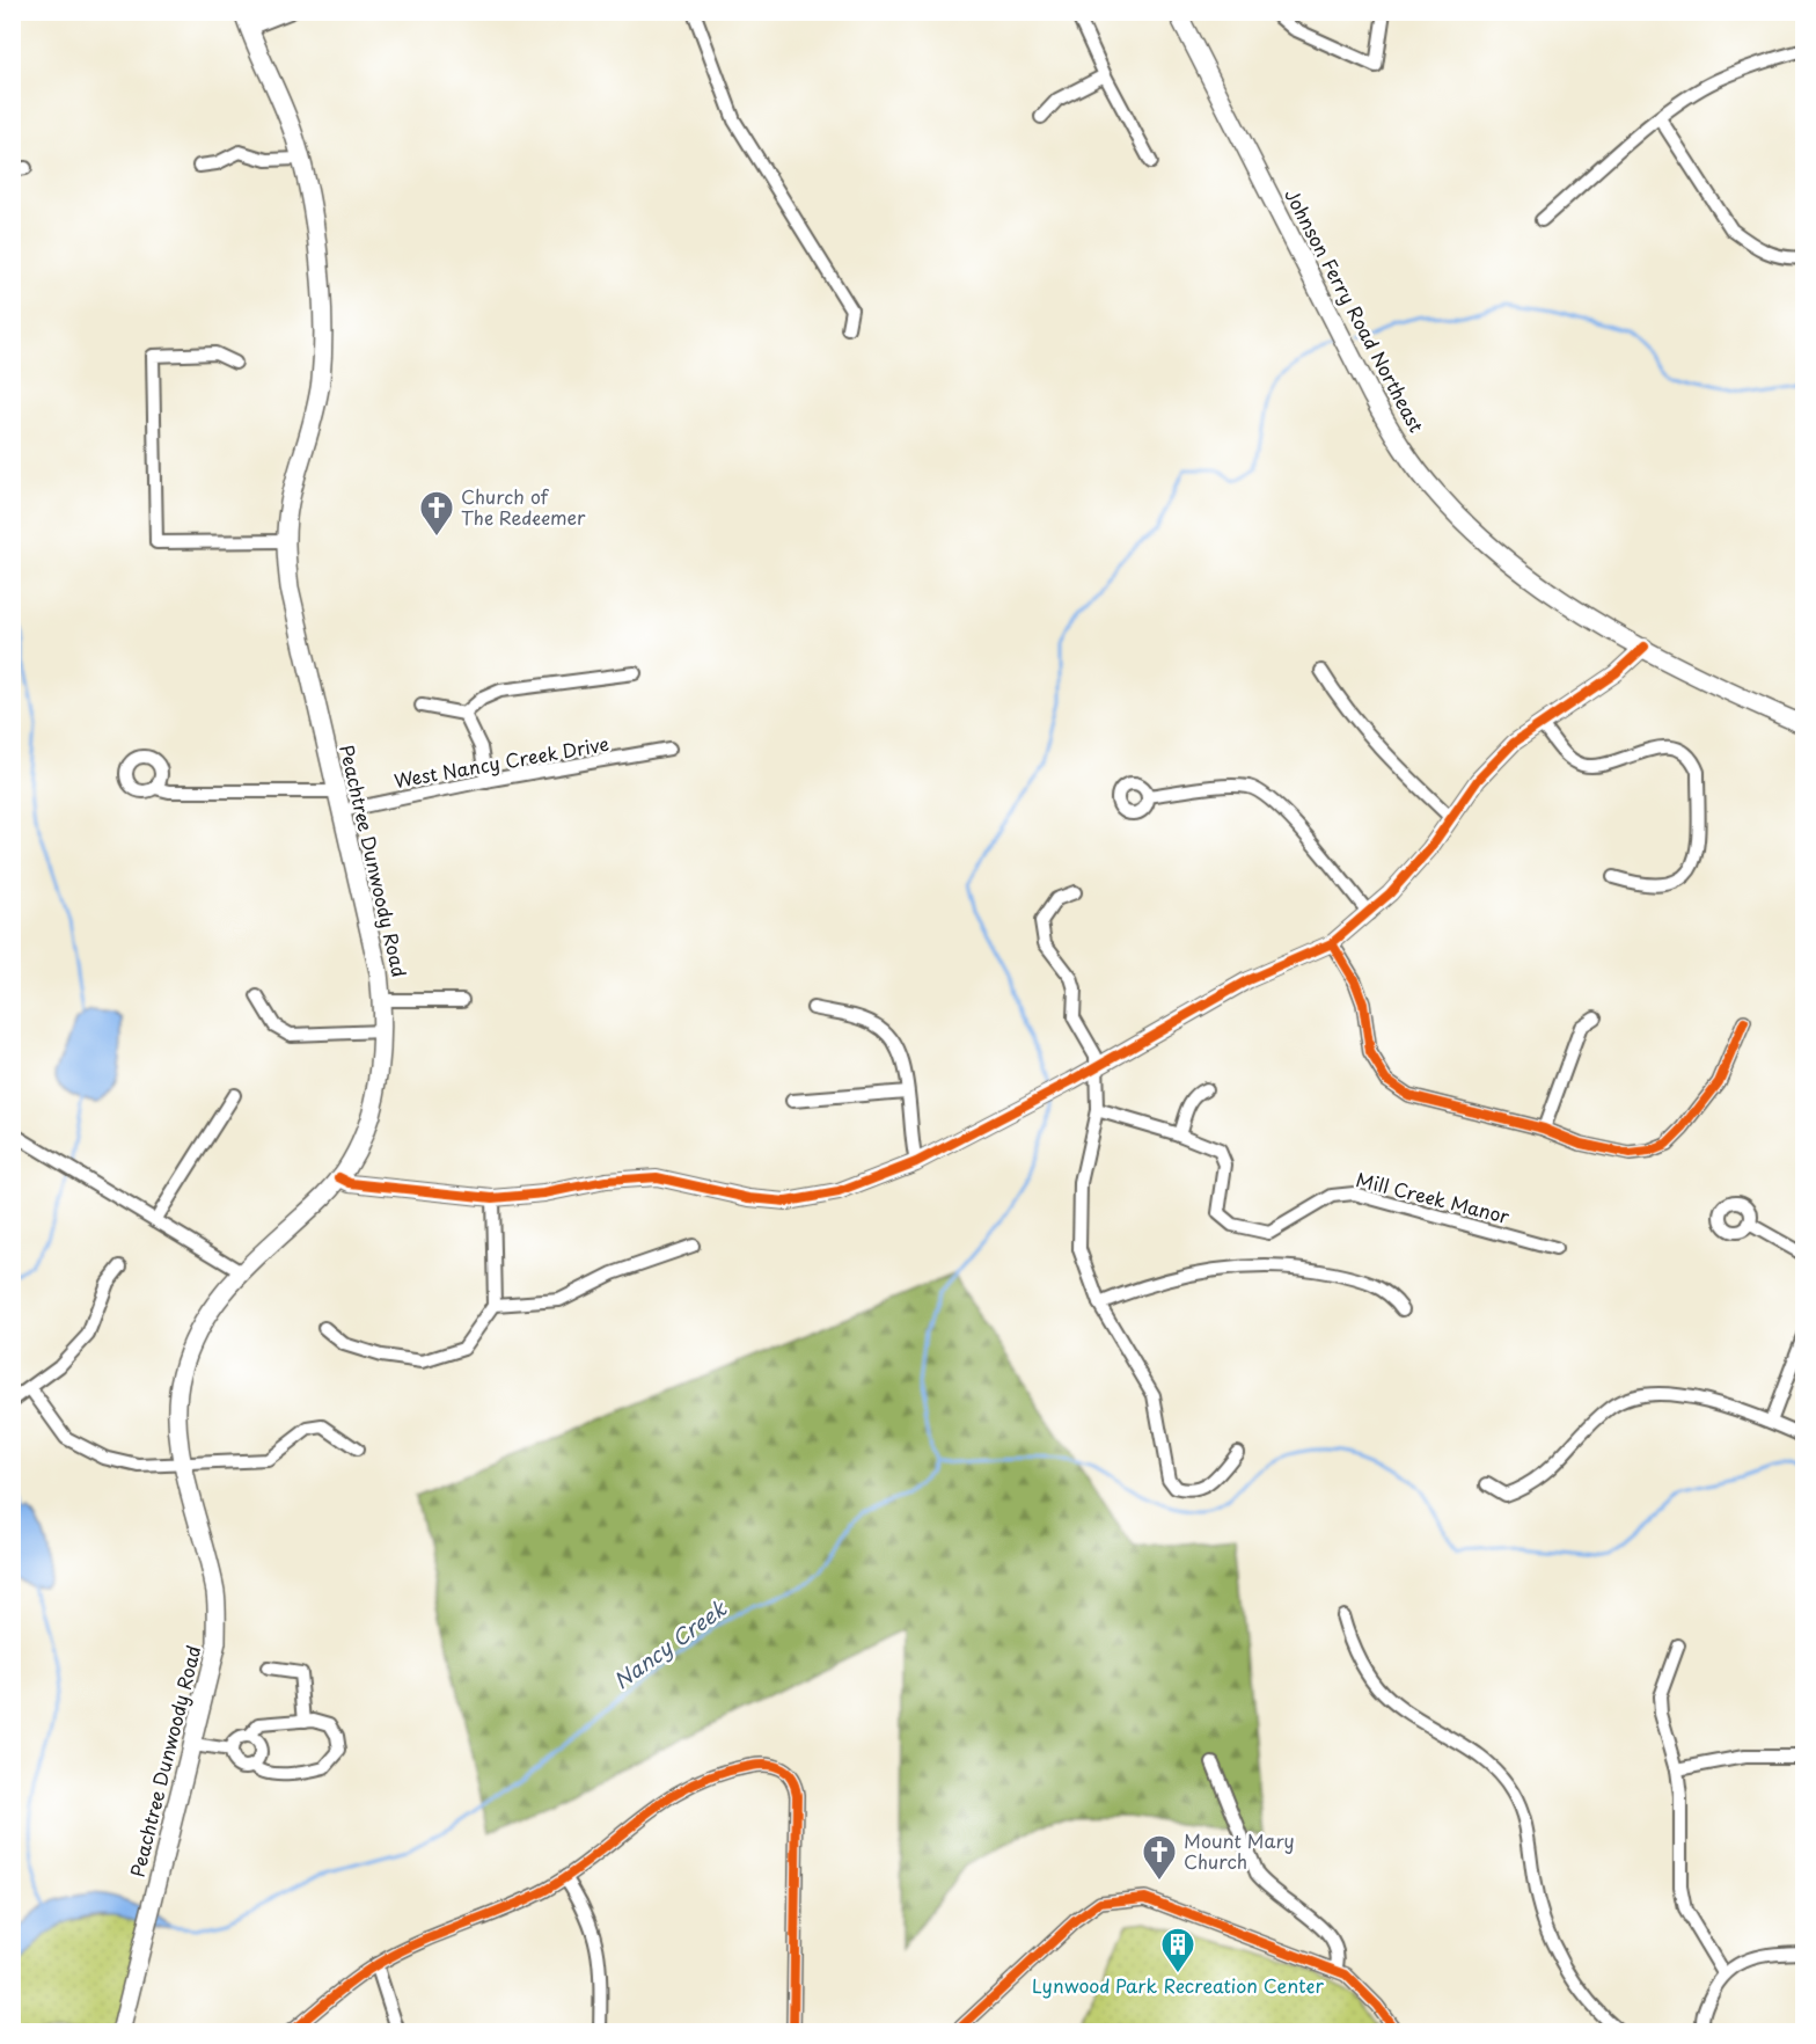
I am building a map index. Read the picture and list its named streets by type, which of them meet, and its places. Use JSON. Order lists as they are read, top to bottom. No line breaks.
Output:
{"streets":{"main road":["Johnson Ferry Road Northeast","Peachtree Dunwoody Road"],"street":["West Nancy Creek Drive","Mill Creek Manor"]},"crossings":[["West Nancy Creek Drive","Peachtree Dunwoody Road"]],"water":["Nancy Creek"],"places":{"church":["Church of The Redeemer","Mount Mary Church"],"building":["Lynwood Park Recreation Center"]}}
